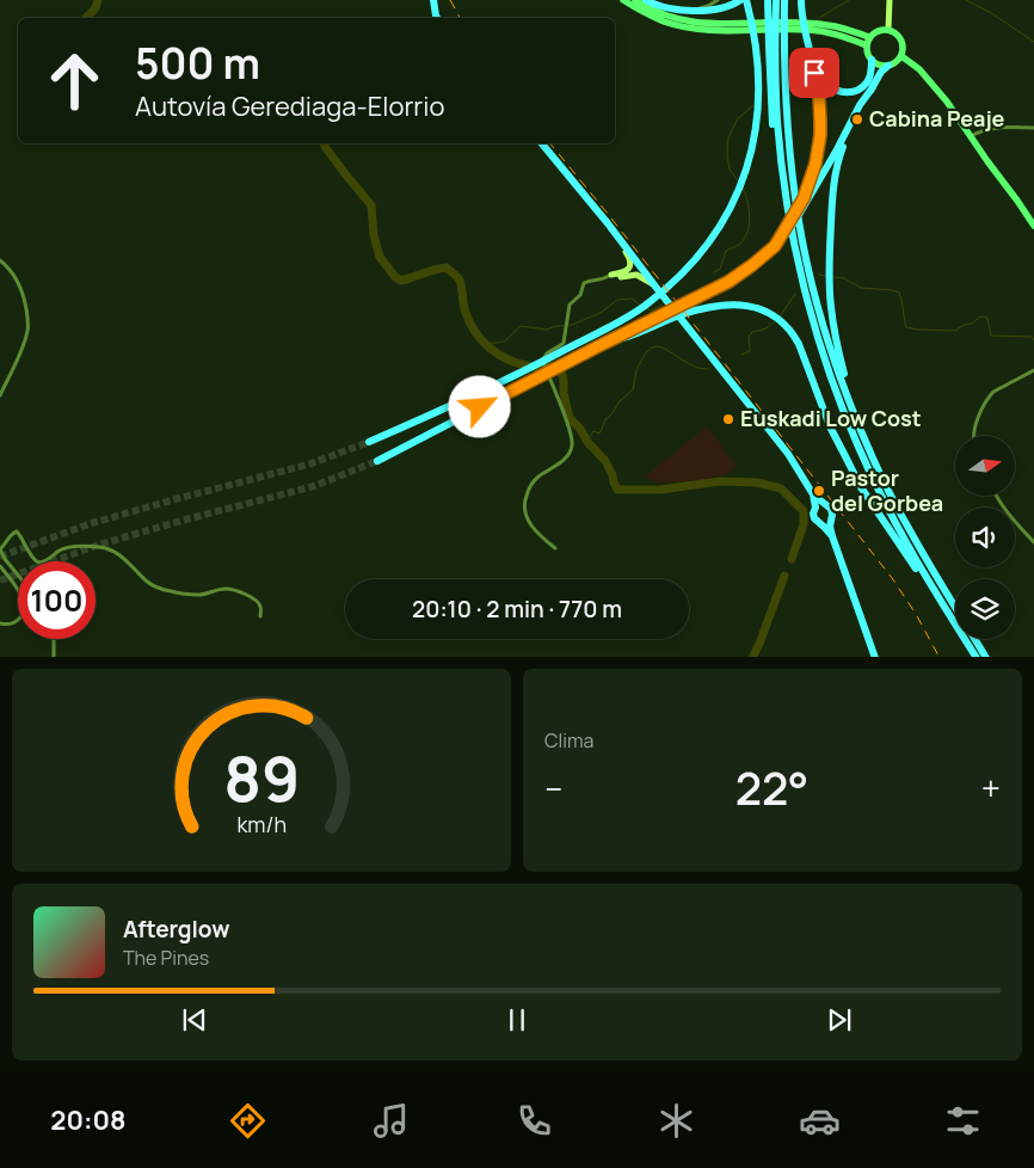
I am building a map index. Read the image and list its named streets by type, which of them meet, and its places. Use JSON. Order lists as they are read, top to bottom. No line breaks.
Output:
{"places":["Cabina Peaje","Euskadi Low Cost","Pastor del Gorbea"],"north":"right","page":{"turn":["500 m","Autovía Gerediaga-Elorrio"],"limit":"100","trip":"20:10 · 2 min · 770 m","tile":"Clima","heat":["−","22°","+"],"song":["Afterglow","The Pines"],"tabs":"20:08","gauge":["89","km/h"]}}
